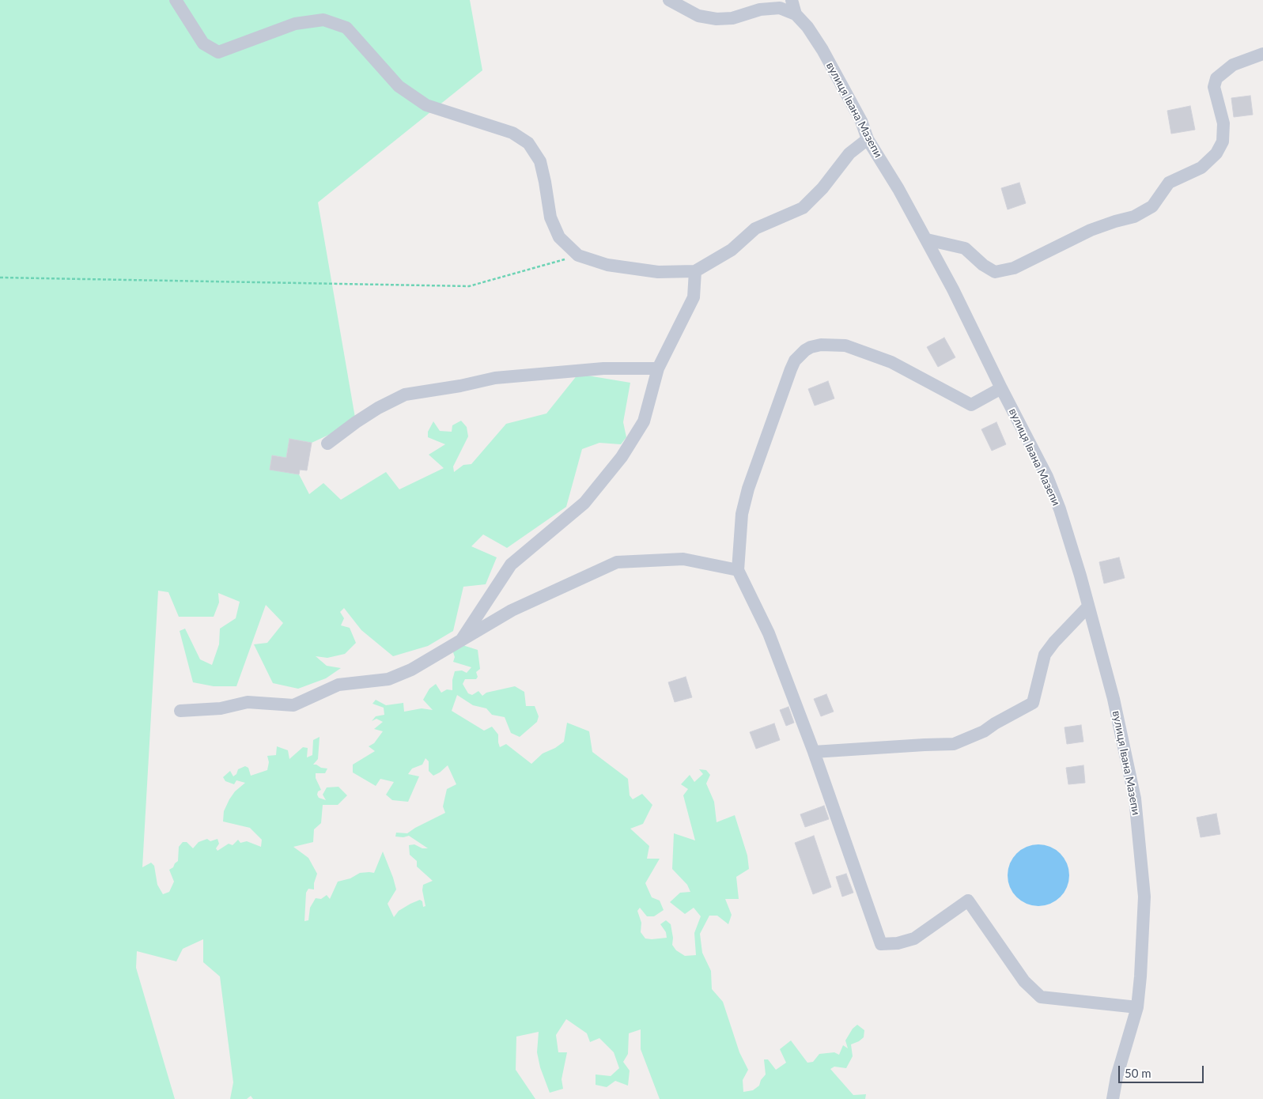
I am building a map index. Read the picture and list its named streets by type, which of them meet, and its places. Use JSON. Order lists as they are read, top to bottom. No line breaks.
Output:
{"streets":{"street":["вулиця Івана Мазепи"]},"scale_bar":"50 m"}
